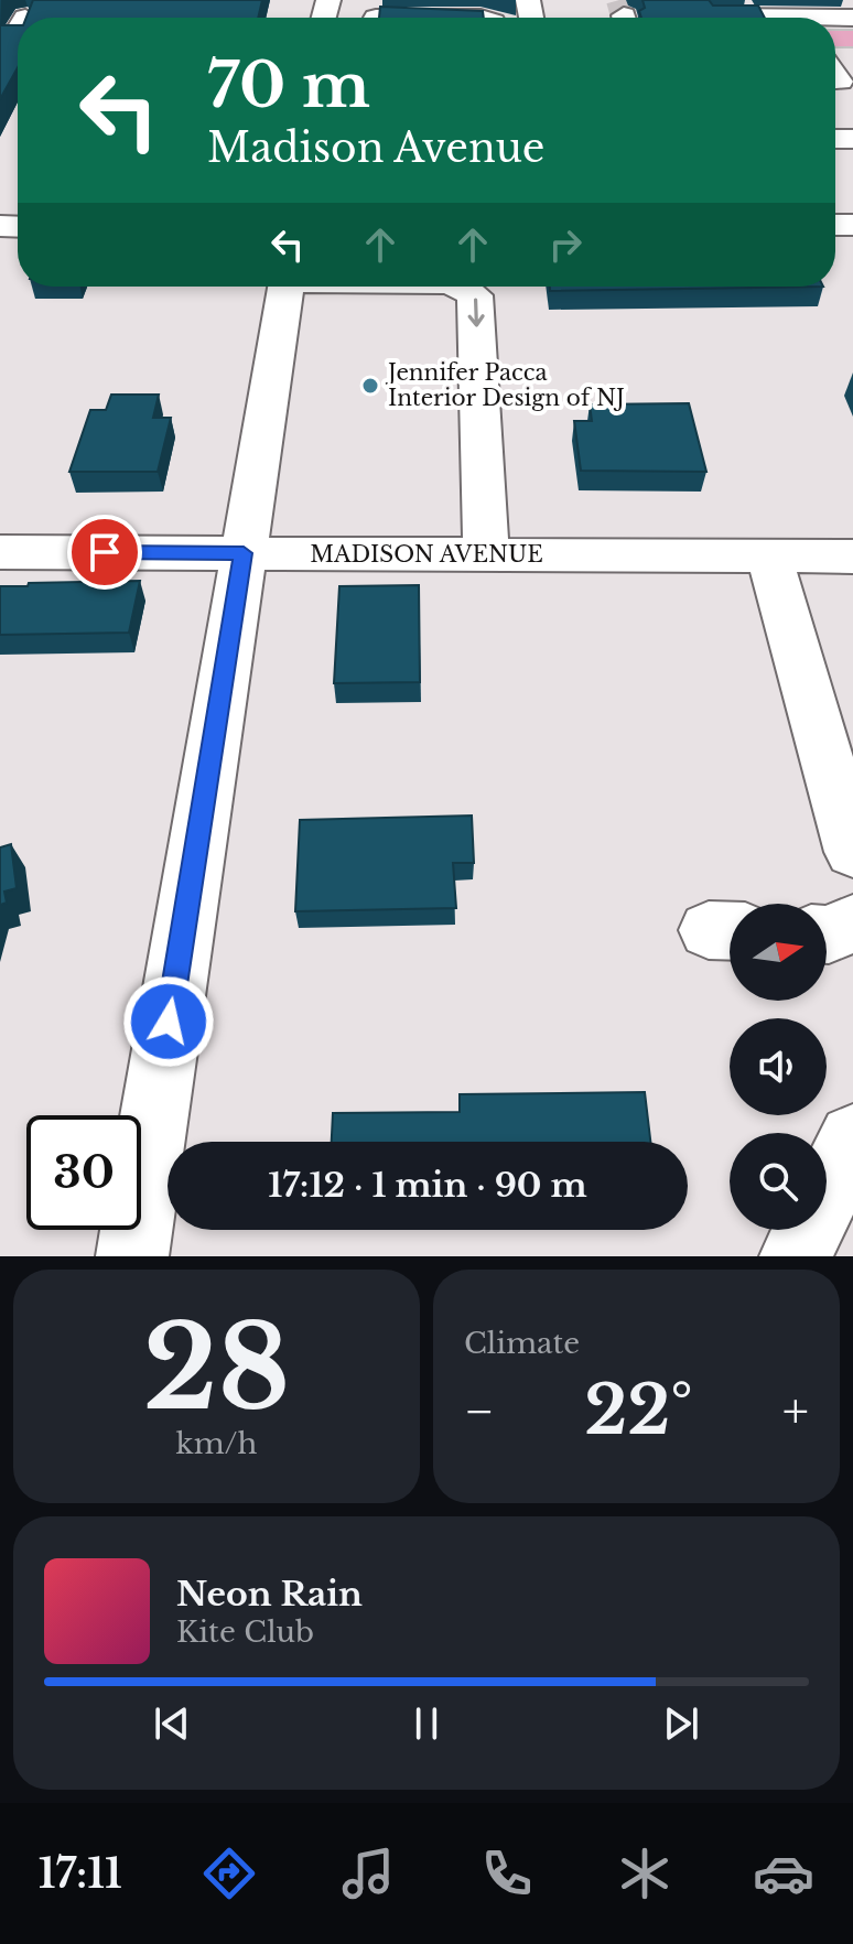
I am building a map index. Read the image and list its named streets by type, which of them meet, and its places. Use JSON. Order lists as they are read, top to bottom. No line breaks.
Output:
{"streets":{"street":["MADISON AVENUE"]},"places":["Jennifer Pacca Interior Design of NJ"],"north":"right","page":{"turn":["70 m","Madison Avenue"],"limit":"30","trip":"17:12 · 1 min · 90 m","tile":[["28","km/h"],"Climate"],"heat":["−","22°","+"],"song":["Neon Rain","Kite Club"],"tabs":"17:11"}}
